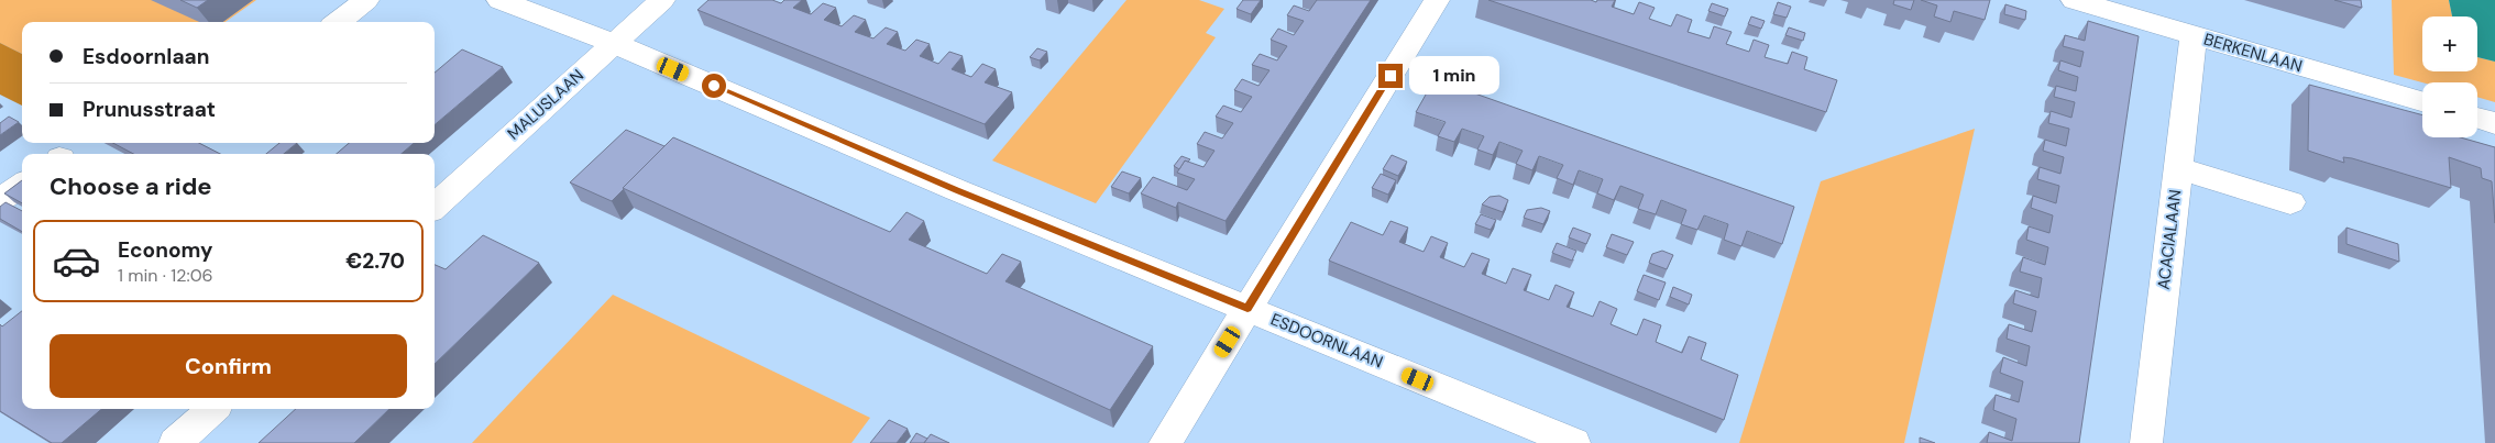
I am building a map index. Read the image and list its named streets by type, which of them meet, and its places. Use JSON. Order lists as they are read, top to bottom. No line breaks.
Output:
{"streets":{"street":["BERKENLAAN","MALUSLAAN","ACACIALAAN","ESDOORNLAAN"]},"crossings":[["BERKENLAAN","ACACIALAAN"],["MALUSLAAN","ESDOORNLAAN"]],"page":{"map_buttons":["+","−"],"banner":["Esdoornlaan","Prunusstraat"],"bubble":"1 min","heading":"Choose a ride","list":[{"name":"Economy","note":"1 min · 12:06","value":"€2.70"}],"buttons":"Confirm"}}
